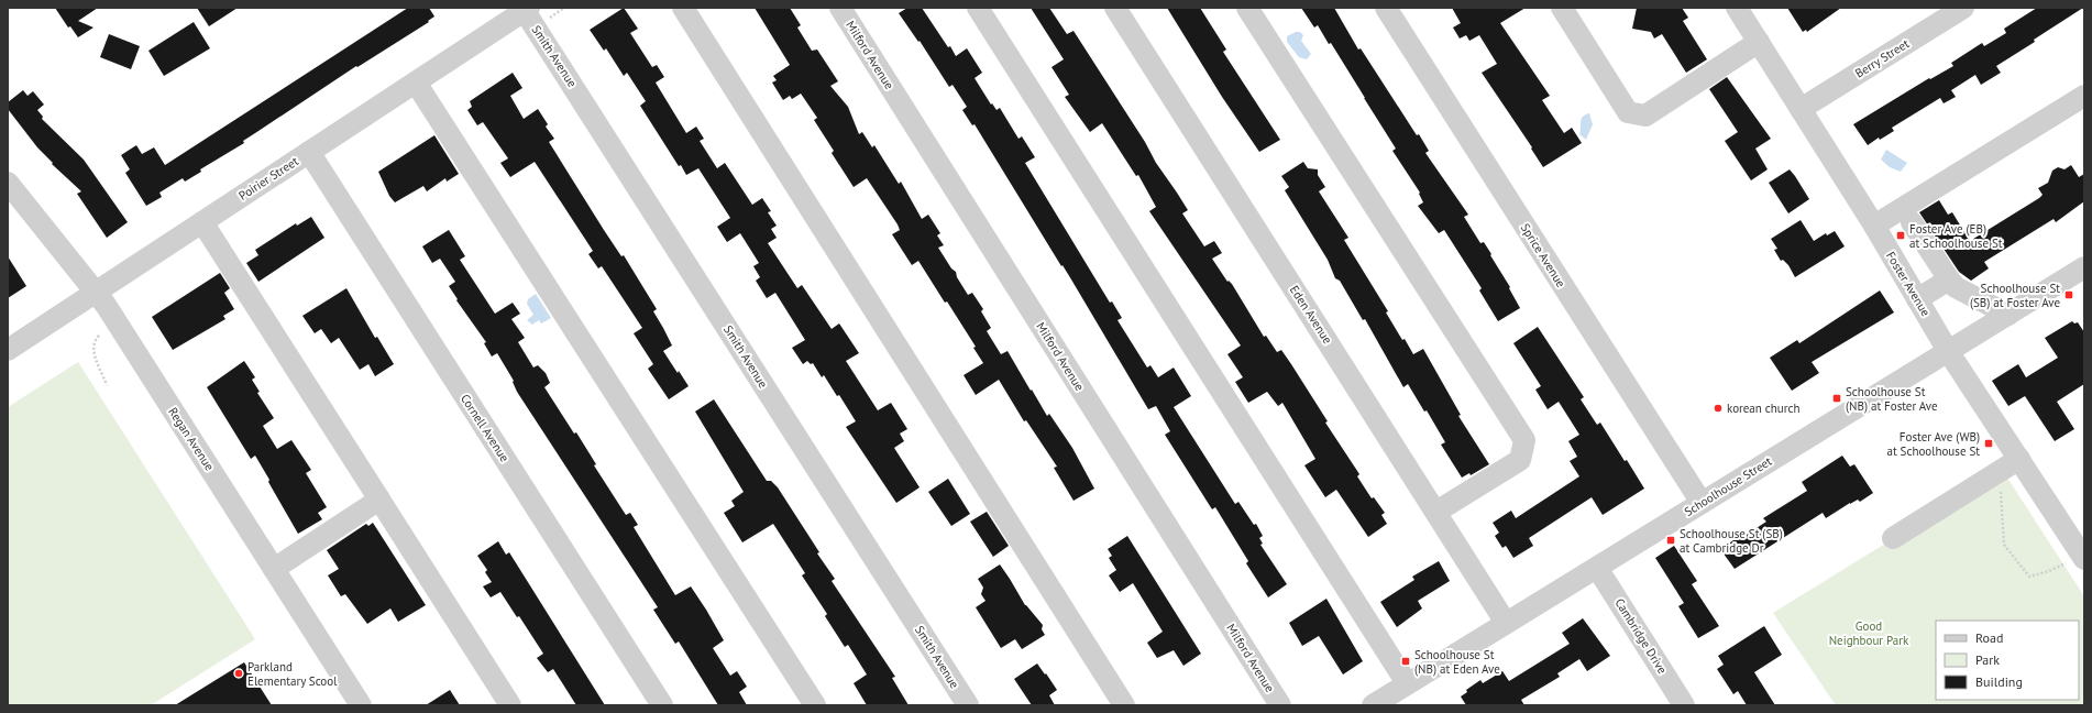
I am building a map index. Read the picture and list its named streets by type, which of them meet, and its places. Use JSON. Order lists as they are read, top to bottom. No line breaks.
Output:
{"streets":{"street":["Milford Avenue","Smith Avenue","Berry Street","Poirier Street","Sprice Avenue","Foster Avenue","Eden Avenue","Cornell Avenue","Regan Avenue","Schoolhouse Street","Cambridge Drive"]},"crossings":[["Smith Avenue","Poirier Street"],["Berry Street","Foster Avenue"],["Poirier Street","Cornell Avenue"],["Poirier Street","Regan Avenue"],["Sprice Avenue","Schoolhouse Street"],["Foster Avenue","Schoolhouse Street"],["Eden Avenue","Schoolhouse Street"],["Schoolhouse Street","Cambridge Drive"]],"parks":["Good Neighbour Park"],"places":{"transit":["Foster Ave (EB) at Schoolhouse St","Schoolhouse St (SB) at Foster Ave","Schoolhouse St (NB) at Foster Ave","Foster Ave (WB) at Schoolhouse St","Schoolhouse St (SB) at Cambridge Dr","Schoolhouse St (NB) at Eden Ave"],"other":["korean church","Parkland Elementary Scool"]},"legend":["Road","Park","Building"]}
